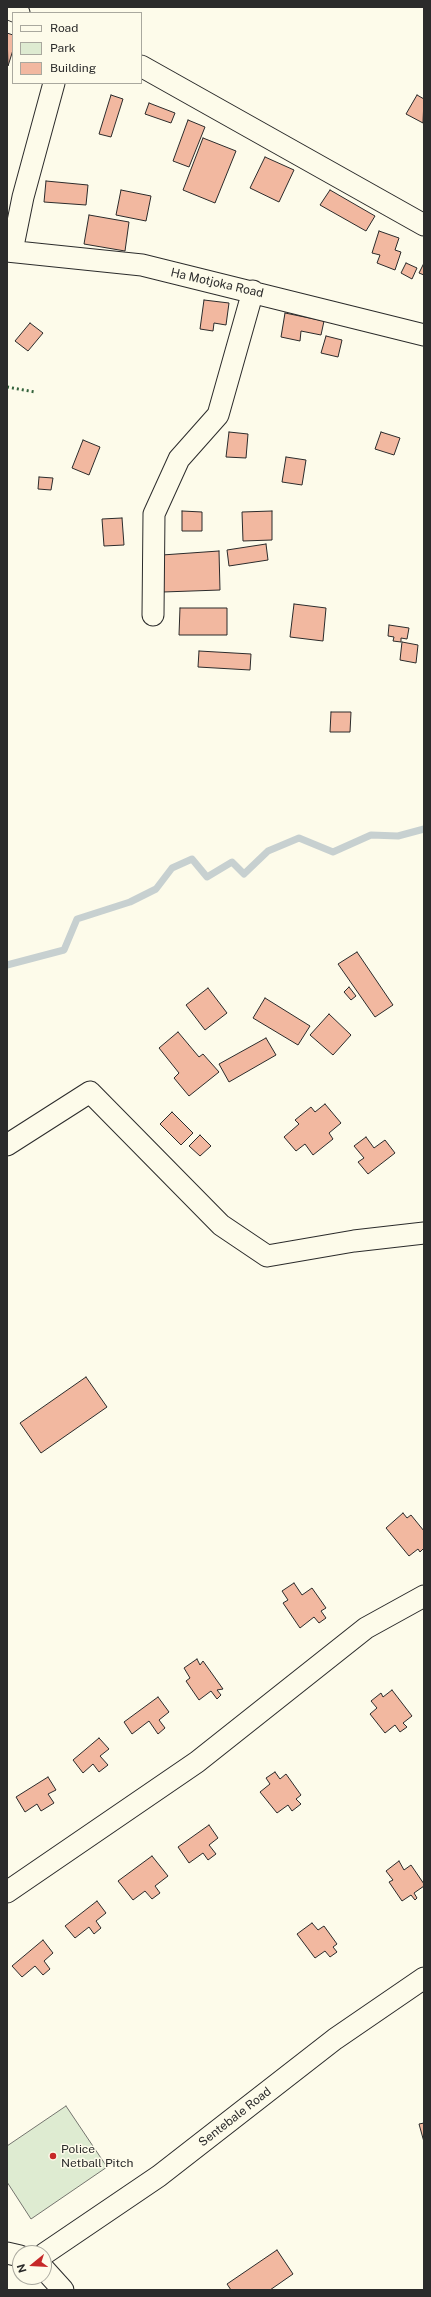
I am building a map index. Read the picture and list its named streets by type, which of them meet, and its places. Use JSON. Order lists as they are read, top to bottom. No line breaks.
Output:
{"streets":{"street":["Ha Motjoka Road","Sentebale Road"]},"places":["Police Netball Pitch"],"legend":["Road","Park","Building"],"north":"left"}
